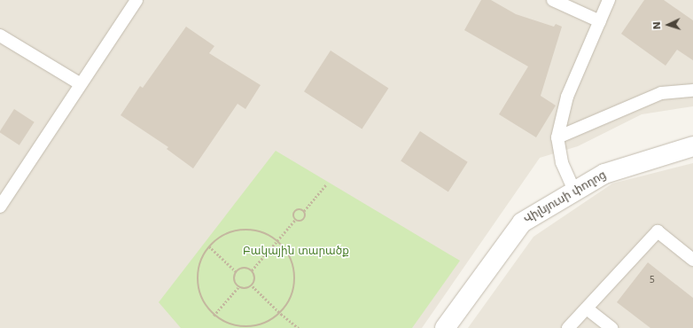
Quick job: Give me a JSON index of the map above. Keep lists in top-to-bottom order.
{
  "streets": {
    "street": ["Վիլնյուսի փողոց"]
  },
  "parks": ["Բակային տարածք"],
  "house_numbers": ["5"],
  "north": "left"
}
